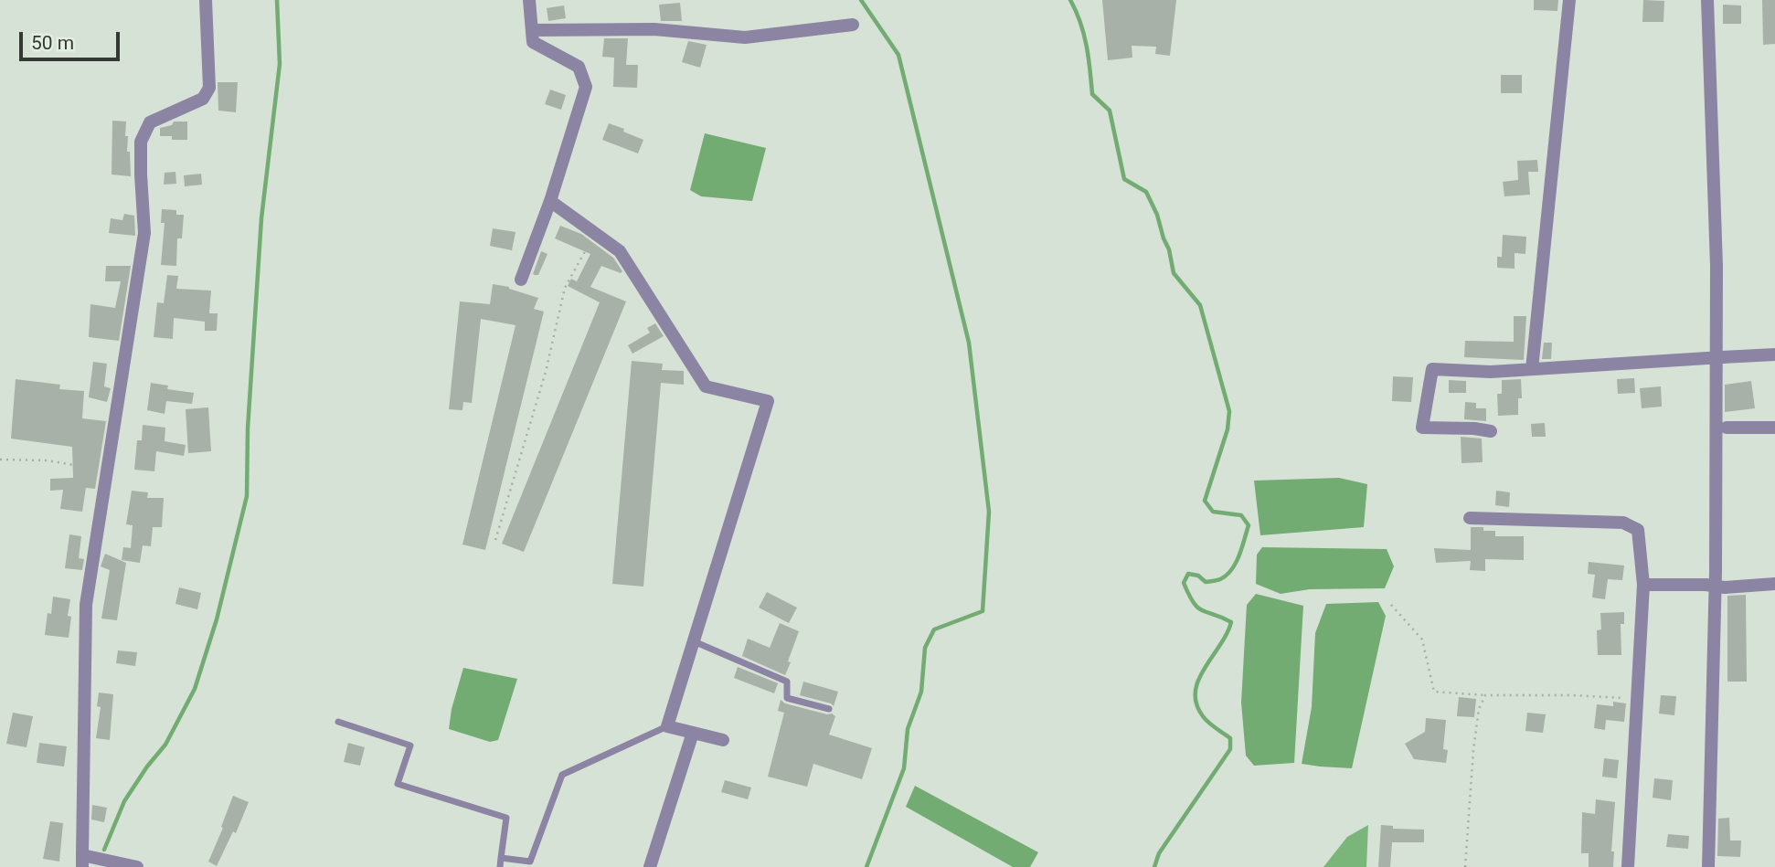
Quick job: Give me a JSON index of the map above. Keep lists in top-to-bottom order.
{
  "scale_bar": "50 m"
}
